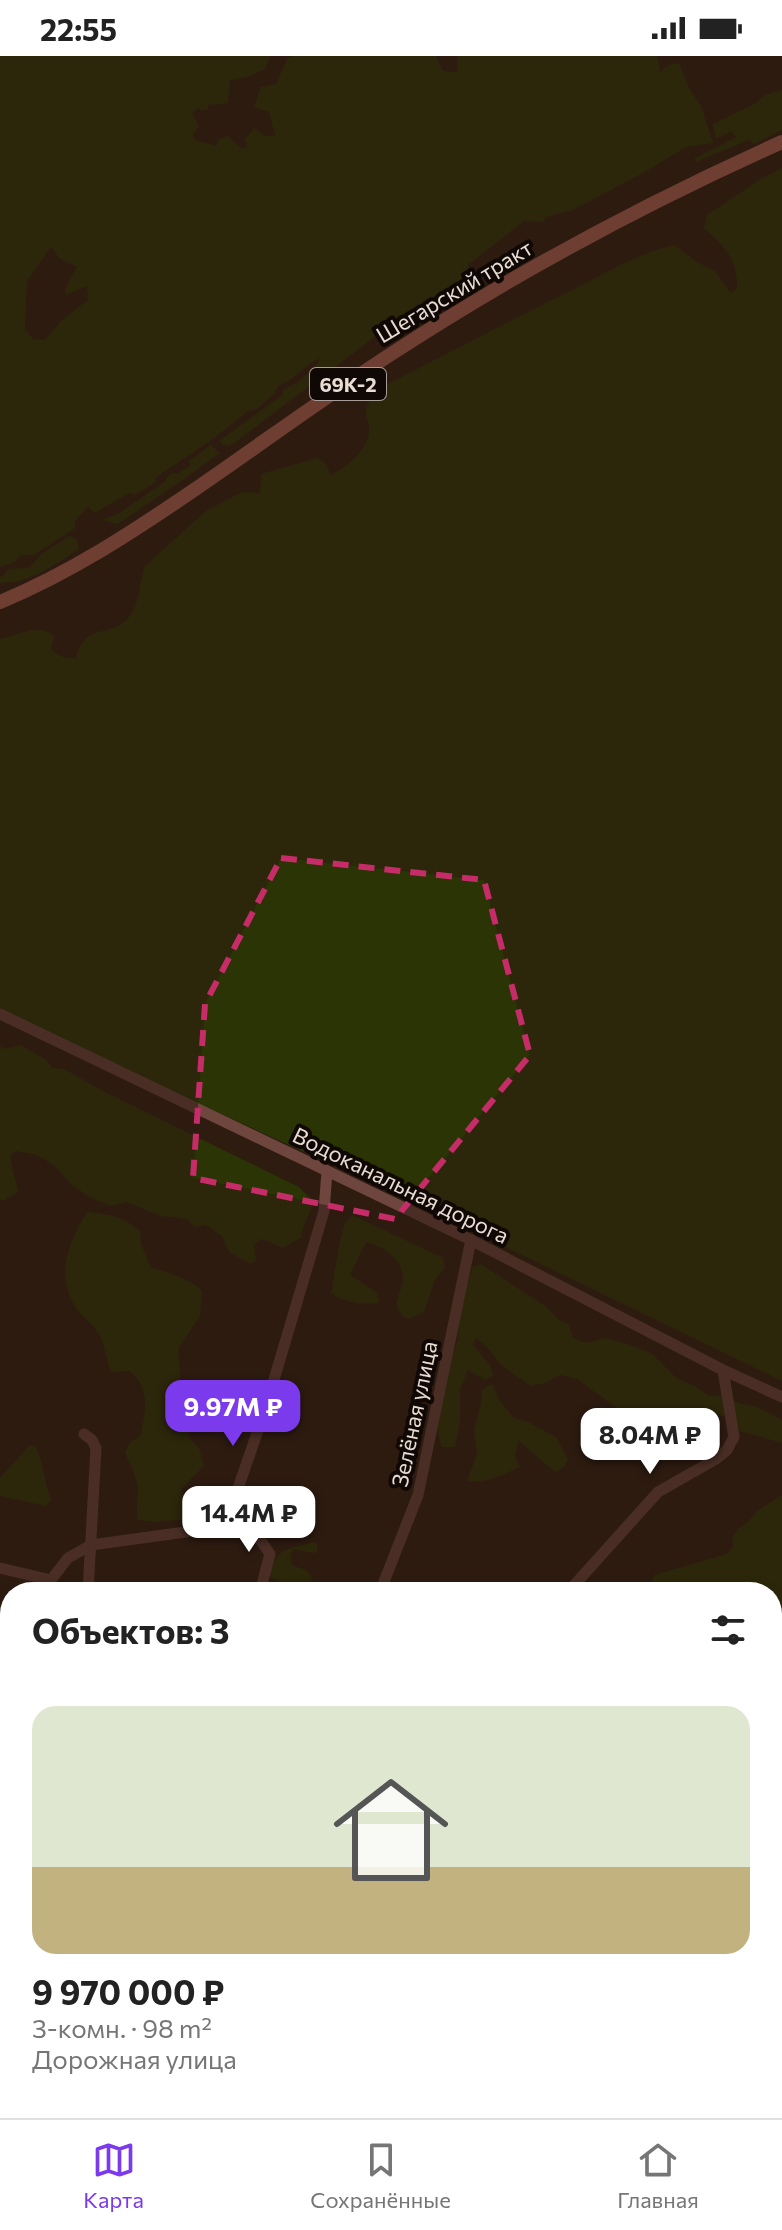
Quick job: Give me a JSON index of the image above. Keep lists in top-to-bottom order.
{
  "streets": {
    "main road": ["Шегарский тракт", "69К-2"],
    "street": ["Водоканальная дорога", "Зелёная улица"]
  },
  "crossings": [
    ["Водоканальная дорога", "Зелёная улица"]
  ],
  "page": {
    "status": "22:55",
    "price": ["9.97M ₽", "8.04M ₽", "14.4M ₽"],
    "heading": "Объектов: 3",
    "list": [
      {
        "name": "9 970 000 ₽",
        "note": "3-комн. · 98 m² · Дорожная улица"
      }
    ],
    "tabs": ["Карта", "Сохранённые", "Главная"]
  }
}
